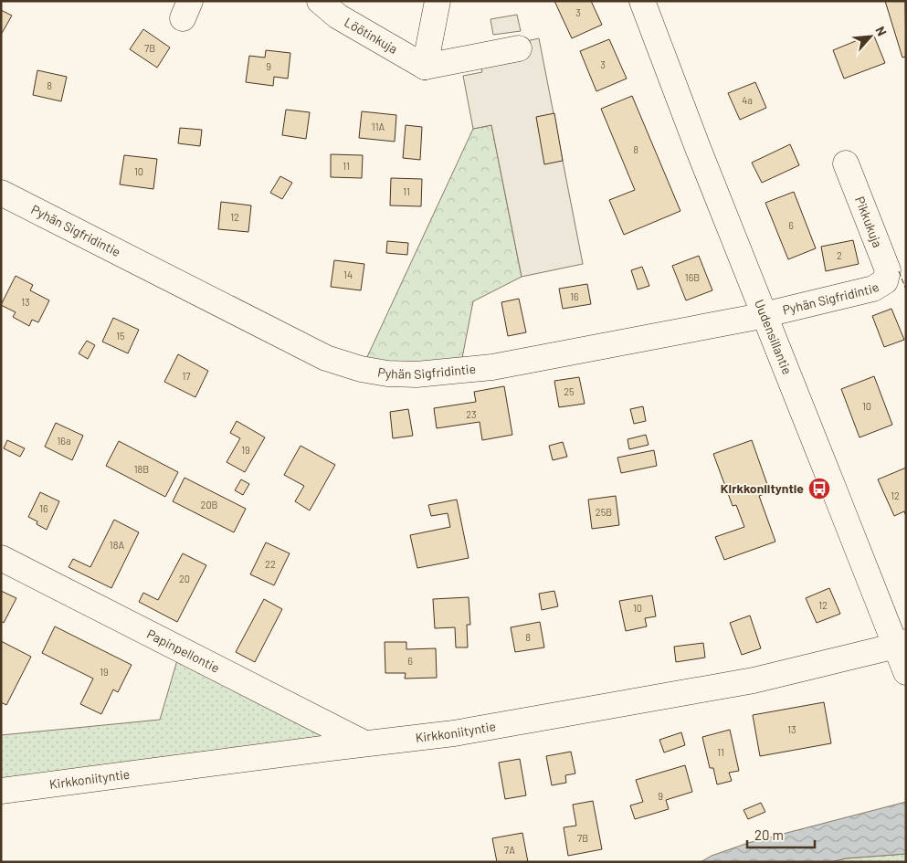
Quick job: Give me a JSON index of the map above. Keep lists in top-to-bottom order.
{
  "streets": {
    "street": [
      "Löötinkuja",
      "Pikkukuja",
      "Pyhän Sigfridintie",
      "Uudensillantie",
      "Papinpellontie",
      "Kirkkoniityntie"
    ]
  },
  "crossings": [
    ["Pikkukuja", "Pyhän Sigfridintie"],
    ["Pyhän Sigfridintie", "Uudensillantie"],
    ["Uudensillantie", "Kirkkoniityntie"],
    ["Papinpellontie", "Kirkkoniityntie"]
  ],
  "places": {
    "bus stop": ["Kirkkoniityntie"]
  },
  "house_numbers": [
    "3",
    "7B",
    "3",
    "9",
    "8",
    "4a",
    "11A",
    "8",
    "11",
    "10",
    "11",
    "12",
    "6",
    "2",
    "14",
    "16B",
    "16",
    "13",
    "15",
    "17",
    "25",
    "10",
    "23",
    "16a",
    "19",
    "18B",
    "12",
    "20B",
    "16",
    "25B",
    "18A",
    "22",
    "20",
    "12",
    "10",
    "8",
    "6",
    "19",
    "13",
    "11",
    "9",
    "7B",
    "7A"
  ],
  "scale_bar": "20 m",
  "north": "top right"
}
